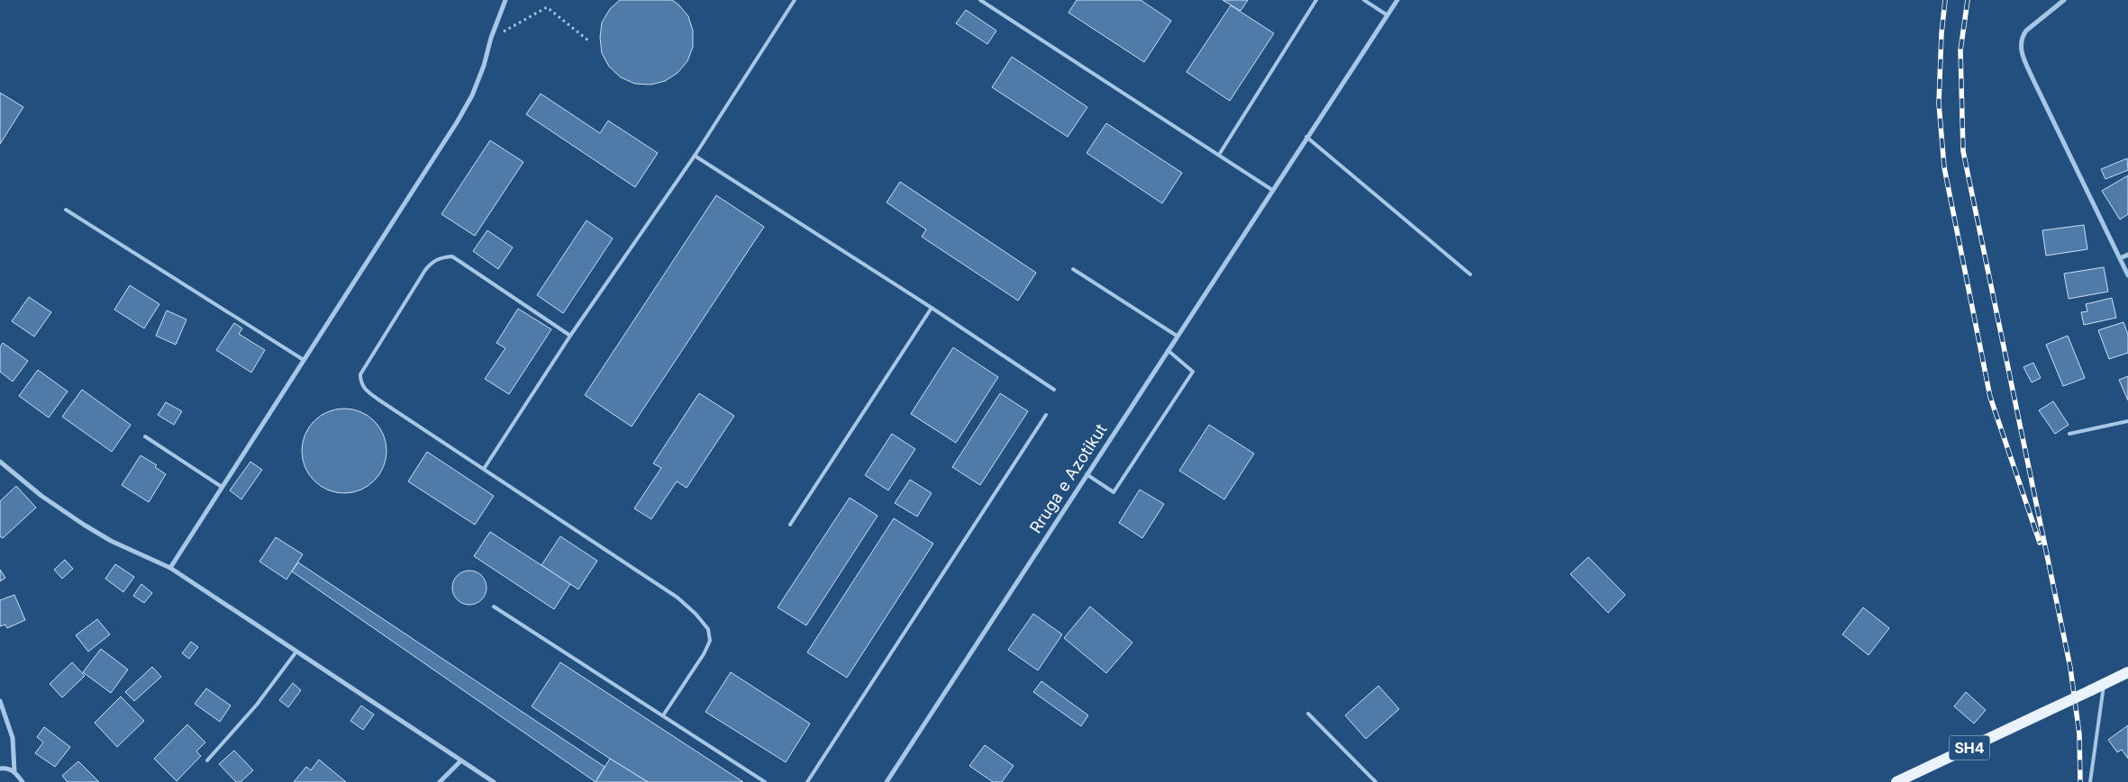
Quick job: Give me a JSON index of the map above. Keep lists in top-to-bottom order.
{
  "streets": {
    "main road": ["SH4"],
    "street": ["Rruga e Azotikut"]
  }
}
